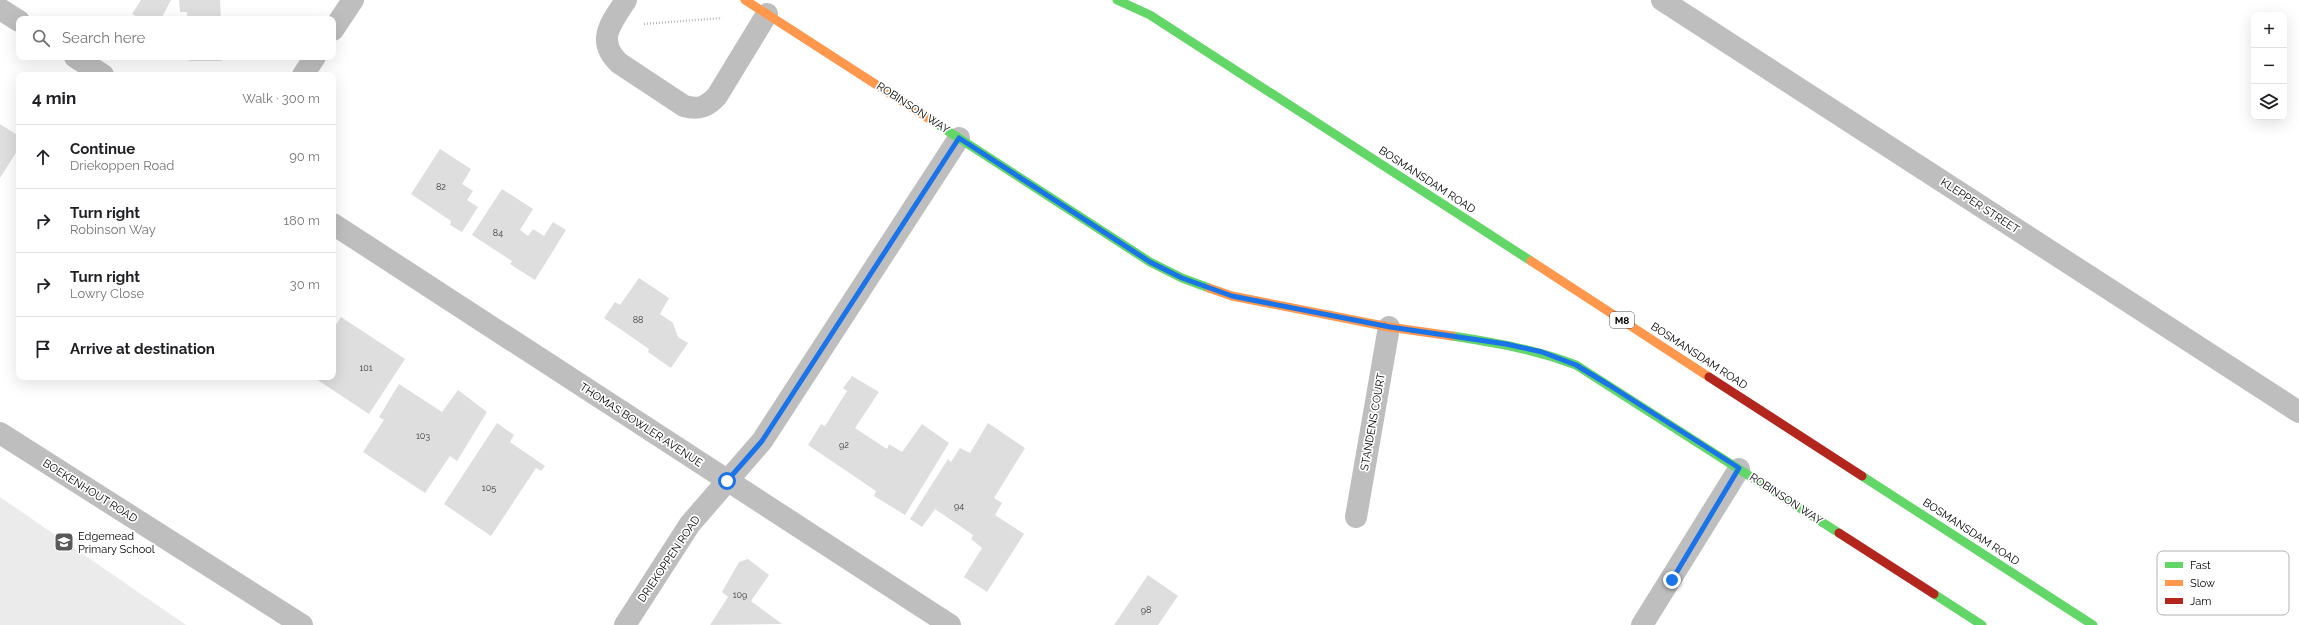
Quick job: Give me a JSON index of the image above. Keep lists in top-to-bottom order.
{
  "streets": {
    "street": [
      "ROBINSON WAY",
      "BOSMANSDAM ROAD",
      "KLEPPER STREET",
      "M8",
      "STANDENS COURT",
      "THOMAS BOWLER AVENUE",
      "BOEKENHOUT ROAD",
      "DRIEKOPPEN ROAD"
    ]
  },
  "crossings": [
    ["ROBINSON WAY", "STANDENS COURT"],
    ["ROBINSON WAY", "DRIEKOPPEN ROAD"],
    ["THOMAS BOWLER AVENUE", "DRIEKOPPEN ROAD"]
  ],
  "places": {
    "school or university": ["Edgemead Primary School"]
  },
  "house_numbers": [
    "82",
    "84",
    "88",
    "101",
    "103",
    "92",
    "105",
    "94",
    "109",
    "98"
  ],
  "legend": ["Fast", "Slow", "Jam"],
  "page": {
    "map_buttons": ["+", "−"],
    "search": "Search here",
    "heading": ["4 min", "Walk · 300 m"],
    "list": [
      ["Continue", "Driekoppen Road", "90 m"],
      ["Turn right", "Robinson Way", "180 m"],
      ["Turn right", "Lowry Close", "30 m"],
      "Arrive at destination"
    ]
  }
}
